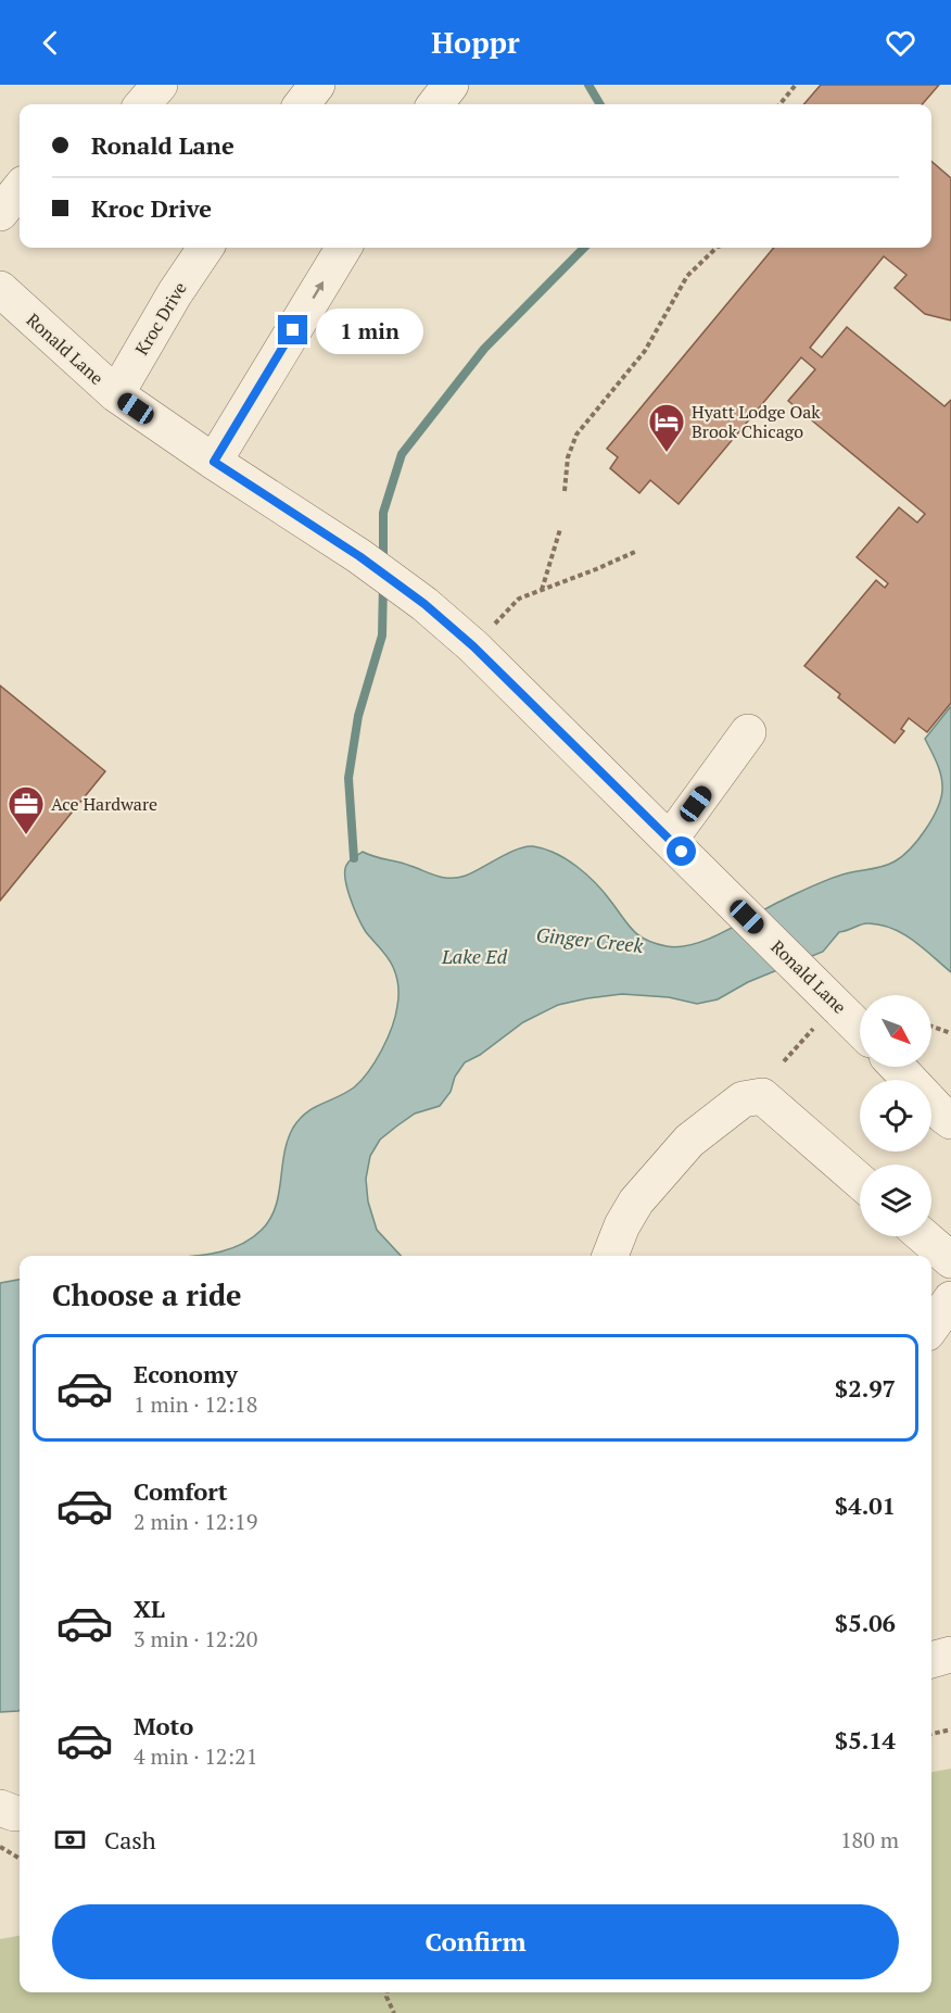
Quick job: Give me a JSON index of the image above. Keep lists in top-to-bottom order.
{
  "streets": {
    "street": ["Kroc Drive", "Ronald Lane"]
  },
  "crossings": [
    ["Kroc Drive", "Ronald Lane"]
  ],
  "water": ["Ginger Creek", "Lake Ed"],
  "places": {
    "hotel": ["Hyatt Lodge Oak Brook Chicago"],
    "office": ["Ace Hardware"]
  },
  "north": "bottom right",
  "page": {
    "header": "Hoppr",
    "banner": ["Ronald Lane", "Kroc Drive"],
    "bubble": "1 min",
    "heading": "Choose a ride",
    "list": [
      {
        "name": "Economy",
        "note": "1 min · 12:18",
        "value": "$2.97"
      },
      {
        "name": "Comfort",
        "note": "2 min · 12:19",
        "value": "$4.01"
      },
      {
        "name": "XL",
        "note": "3 min · 12:20",
        "value": "$5.06"
      },
      {
        "name": "Moto",
        "note": "4 min · 12:21",
        "value": "$5.14"
      }
    ],
    "pay": ["Cash", "180 m"],
    "buttons": "Confirm"
  }
}
